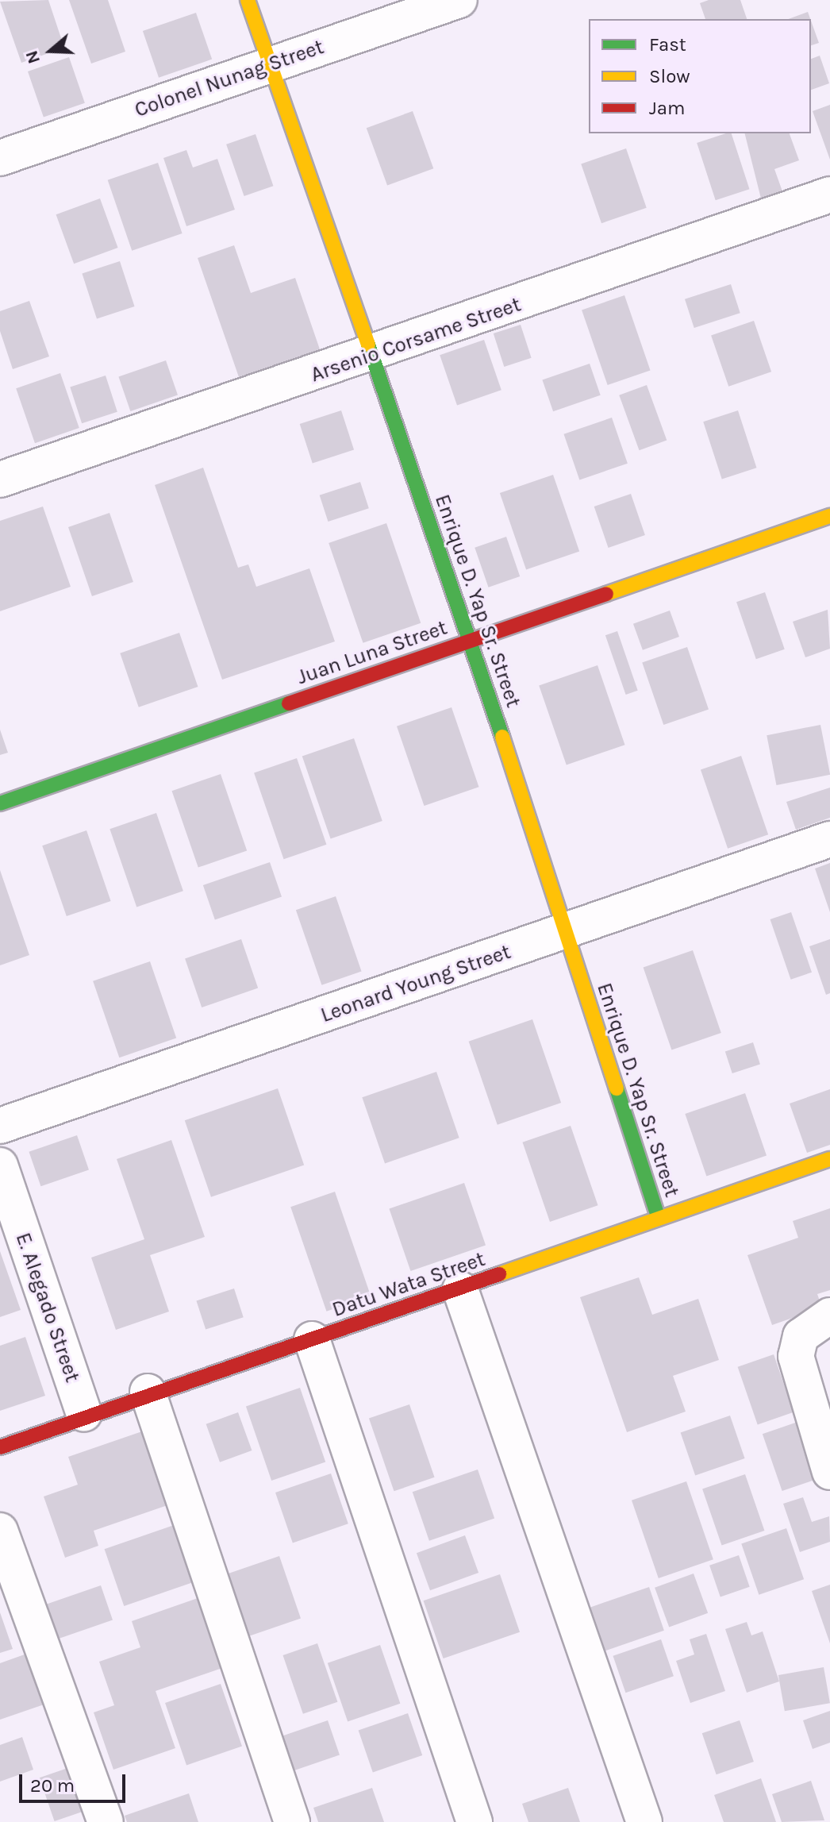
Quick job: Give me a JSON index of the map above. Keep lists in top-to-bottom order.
{
  "streets": {
    "street": [
      "Colonel Nunag Street",
      "Arsenio Corsame Street",
      "Enrique D. Yap Sr. Street",
      "Juan Luna Street",
      "Leonard Young Street",
      "Datu Wata Street",
      "E. Alegado Street"
    ]
  },
  "crossings": [
    ["Colonel Nunag Street", "Enrique D. Yap Sr. Street"],
    ["Arsenio Corsame Street", "Enrique D. Yap Sr. Street"],
    ["Enrique D. Yap Sr. Street", "Juan Luna Street"],
    ["Enrique D. Yap Sr. Street", "Leonard Young Street"],
    ["Enrique D. Yap Sr. Street", "Datu Wata Street"],
    ["Datu Wata Street", "E. Alegado Street"]
  ],
  "legend": ["Fast", "Slow", "Jam"],
  "scale_bar": "20 m",
  "north": "left"
}
